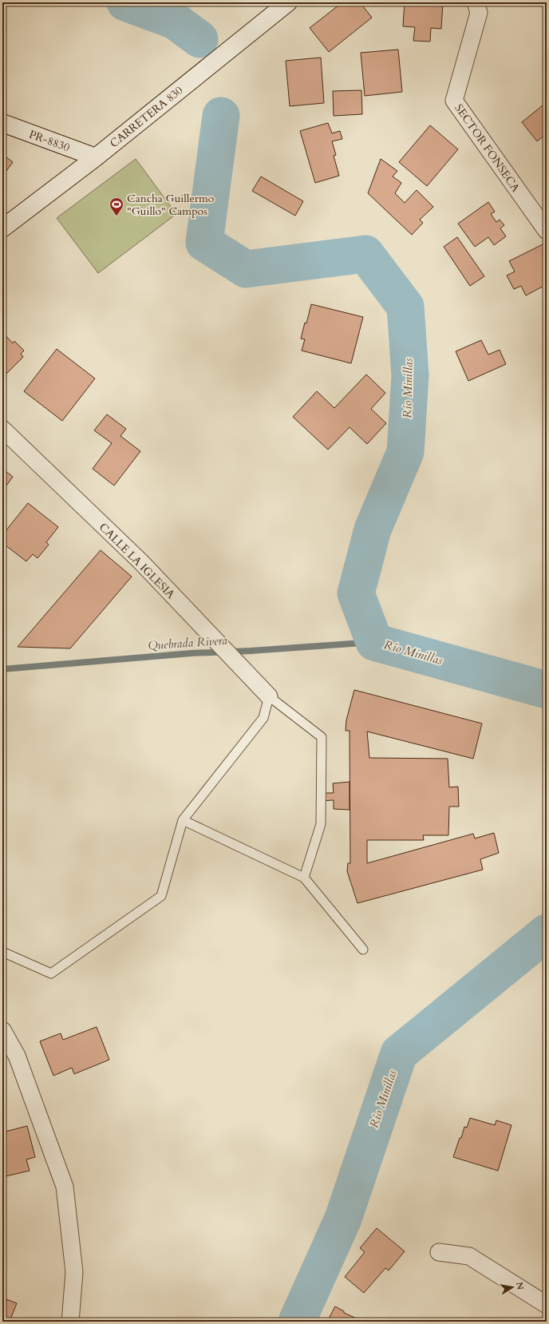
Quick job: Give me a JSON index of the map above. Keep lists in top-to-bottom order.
{
  "streets": {
    "street": [
      "CARRETERA 830",
      "PR-8830",
      "SECTOR FONSECA",
      "CALLE LA IGLESIA"
    ]
  },
  "crossings": [
    ["CARRETERA 830", "PR-8830"]
  ],
  "water": ["Río Minillas", "Quebrada Rivera"],
  "places": {
    "sports": ["Cancha Guillermo \"Guillo\" Campos"]
  },
  "north": "right"
}
